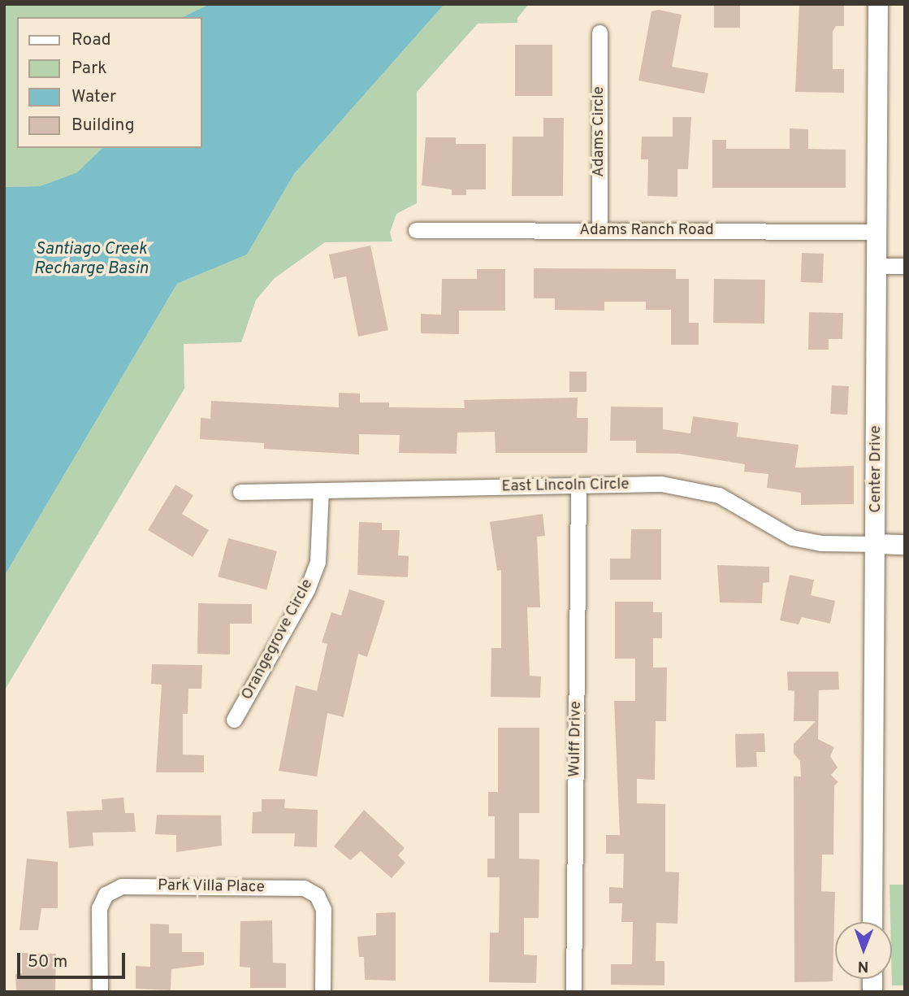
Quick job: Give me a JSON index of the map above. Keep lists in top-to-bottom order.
{
  "streets": {
    "street": [
      "Adams Circle",
      "Adams Ranch Road",
      "Center Drive",
      "East Lincoln Circle",
      "Orangegrove Circle",
      "Wulff Drive",
      "Park Villa Place"
    ]
  },
  "crossings": [
    ["Adams Circle", "Adams Ranch Road"],
    ["Adams Ranch Road", "Center Drive"],
    ["Center Drive", "East Lincoln Circle"],
    ["East Lincoln Circle", "Orangegrove Circle"],
    ["East Lincoln Circle", "Wulff Drive"]
  ],
  "water": ["Santiago Creek Recharge Basin"],
  "legend": [
    "Road",
    "Park",
    "Water",
    "Building"
  ],
  "scale_bar": "50 m",
  "north": "bottom"
}
